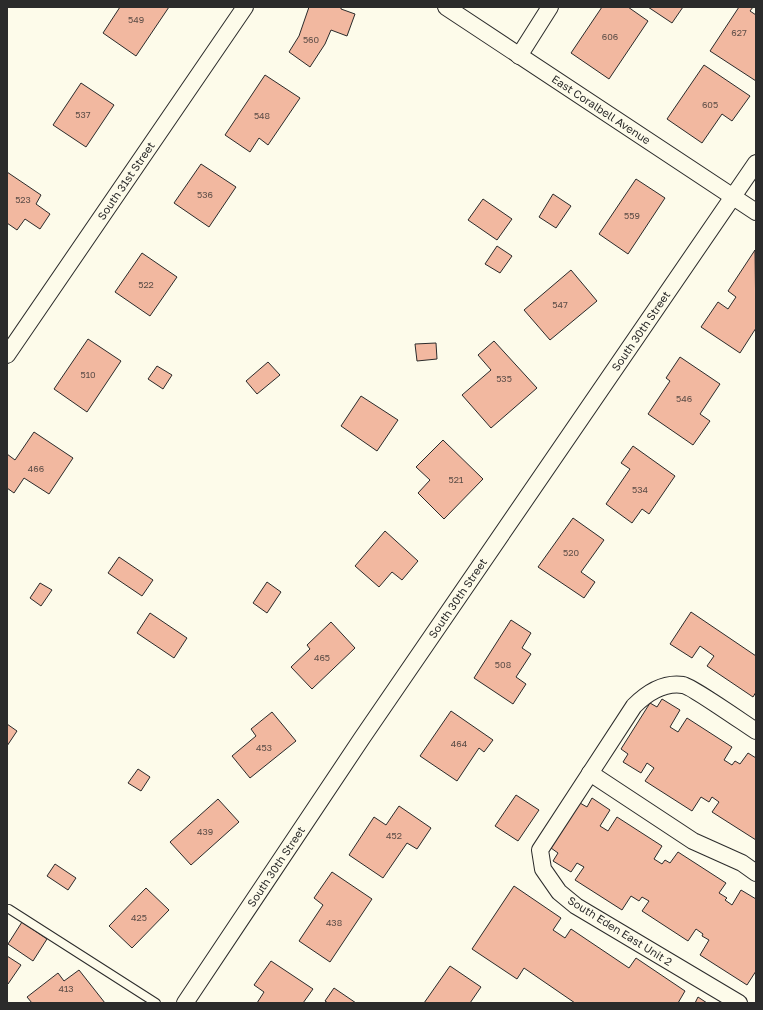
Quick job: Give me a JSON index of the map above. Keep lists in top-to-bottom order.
{
  "streets": {
    "street": [
      "East Coralbell Avenue",
      "South 31st Street",
      "South 30th Street",
      "South Eden East Unit 2"
    ]
  },
  "crossings": [
    ["East Coralbell Avenue", "South 30th Street"]
  ],
  "house_numbers": [
    "549",
    "627",
    "606",
    "560",
    "605",
    "537",
    "548",
    "536",
    "523",
    "559",
    "522",
    "547",
    "510",
    "535",
    "546",
    "466",
    "521",
    "534",
    "520",
    "465",
    "508",
    "464",
    "453",
    "439",
    "452",
    "425",
    "438",
    "413"
  ]
}
